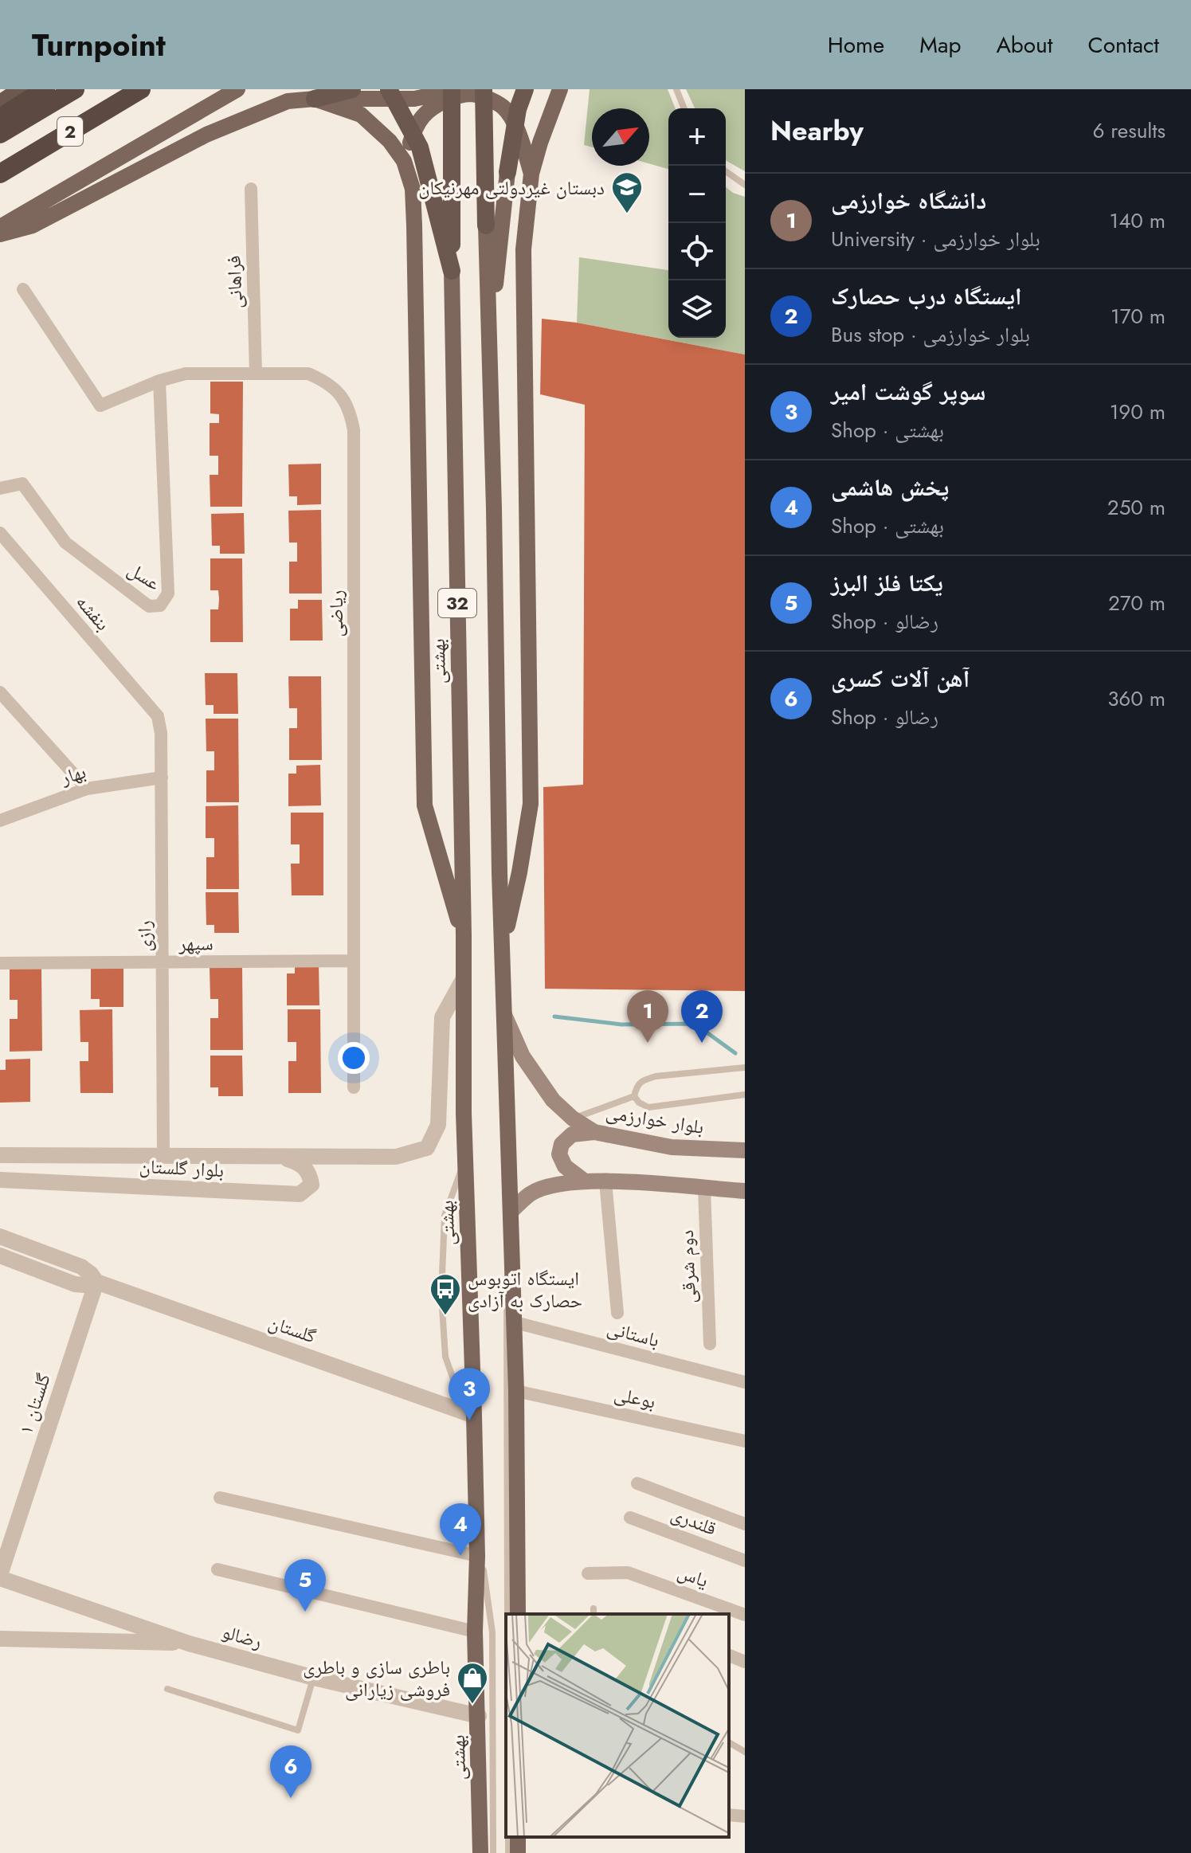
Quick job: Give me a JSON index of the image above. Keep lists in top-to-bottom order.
{
  "streets": {
    "highway": ["2", "32"],
    "main road": ["بهشتى", "بلوار خوارزمی", "بهشتی"],
    "street": [
      "فراهانی",
      "عسل",
      "بنفشه",
      "ریاضی",
      "بهار",
      "رازی",
      "سپهر",
      "بلوار گلستان",
      "دوم شرقی",
      "گلستان",
      "باستانی",
      "بوعلی",
      "گلستان ۱",
      "قلندری",
      "یاس",
      "رضالو"
    ]
  },
  "crossings": [
    ["فراهانی", "ریاضی"],
    ["عسل", "ریاضی"],
    ["32", "بهشتى"],
    ["32", "بلوار خوارزمی"],
    ["32", "باستانی"],
    ["32", "بوعلی"],
    ["بنفشه", "رازی"],
    ["ریاضی", "سپهر"],
    ["بهشتى", "بهشتی"],
    ["بهار", "رازی"],
    ["رازی", "سپهر"],
    ["رازی", "بلوار گلستان"],
    ["بلوار گلستان", "بهشتی"],
    ["بهشتی", "گلستان"],
    ["بهشتی", "رضالو"],
    ["گلستان", "گلستان ۱"],
    ["گلستان ۱", "رضالو"]
  ],
  "places": {
    "school or university": ["دبستان غیردولتی مهرنیکان"],
    "bus stop": ["ایستگاه اتوبوس حصارک به آزادی"],
    "shop": ["باطری سازی و باطری فروشی زیارانی"]
  },
  "north": "top right",
  "page": {
    "header": "Turnpoint",
    "nav": [
      "Home",
      "Map",
      "About",
      "Contact"
    ],
    "heading": ["Nearby", "6 results"],
    "map_buttons": ["+", "−"],
    "list": [
      {
        "mark": "1",
        "name": "دانشگاه خوارزمی",
        "note": "University · بلوار خوارزمی",
        "value": "140 m"
      },
      {
        "mark": "2",
        "name": "ایستگاه درب حصارک",
        "note": "Bus stop · بلوار خوارزمی",
        "value": "170 m"
      },
      {
        "mark": "3",
        "name": "سوپر گوشت امیر",
        "note": "Shop · بهشتی",
        "value": "190 m"
      },
      {
        "mark": "4",
        "name": "پخش هاشمی",
        "note": "Shop · بهشتی",
        "value": "250 m"
      },
      {
        "mark": "5",
        "name": "یکتا فلز البرز",
        "note": "Shop · رضالو",
        "value": "270 m"
      },
      {
        "mark": "6",
        "name": "آهن آلات کسری",
        "note": "Shop · رضالو",
        "value": "360 m"
      }
    ],
    "pins": [
      "1",
      "2",
      "3",
      "4",
      "5",
      "6"
    ]
  }
}
